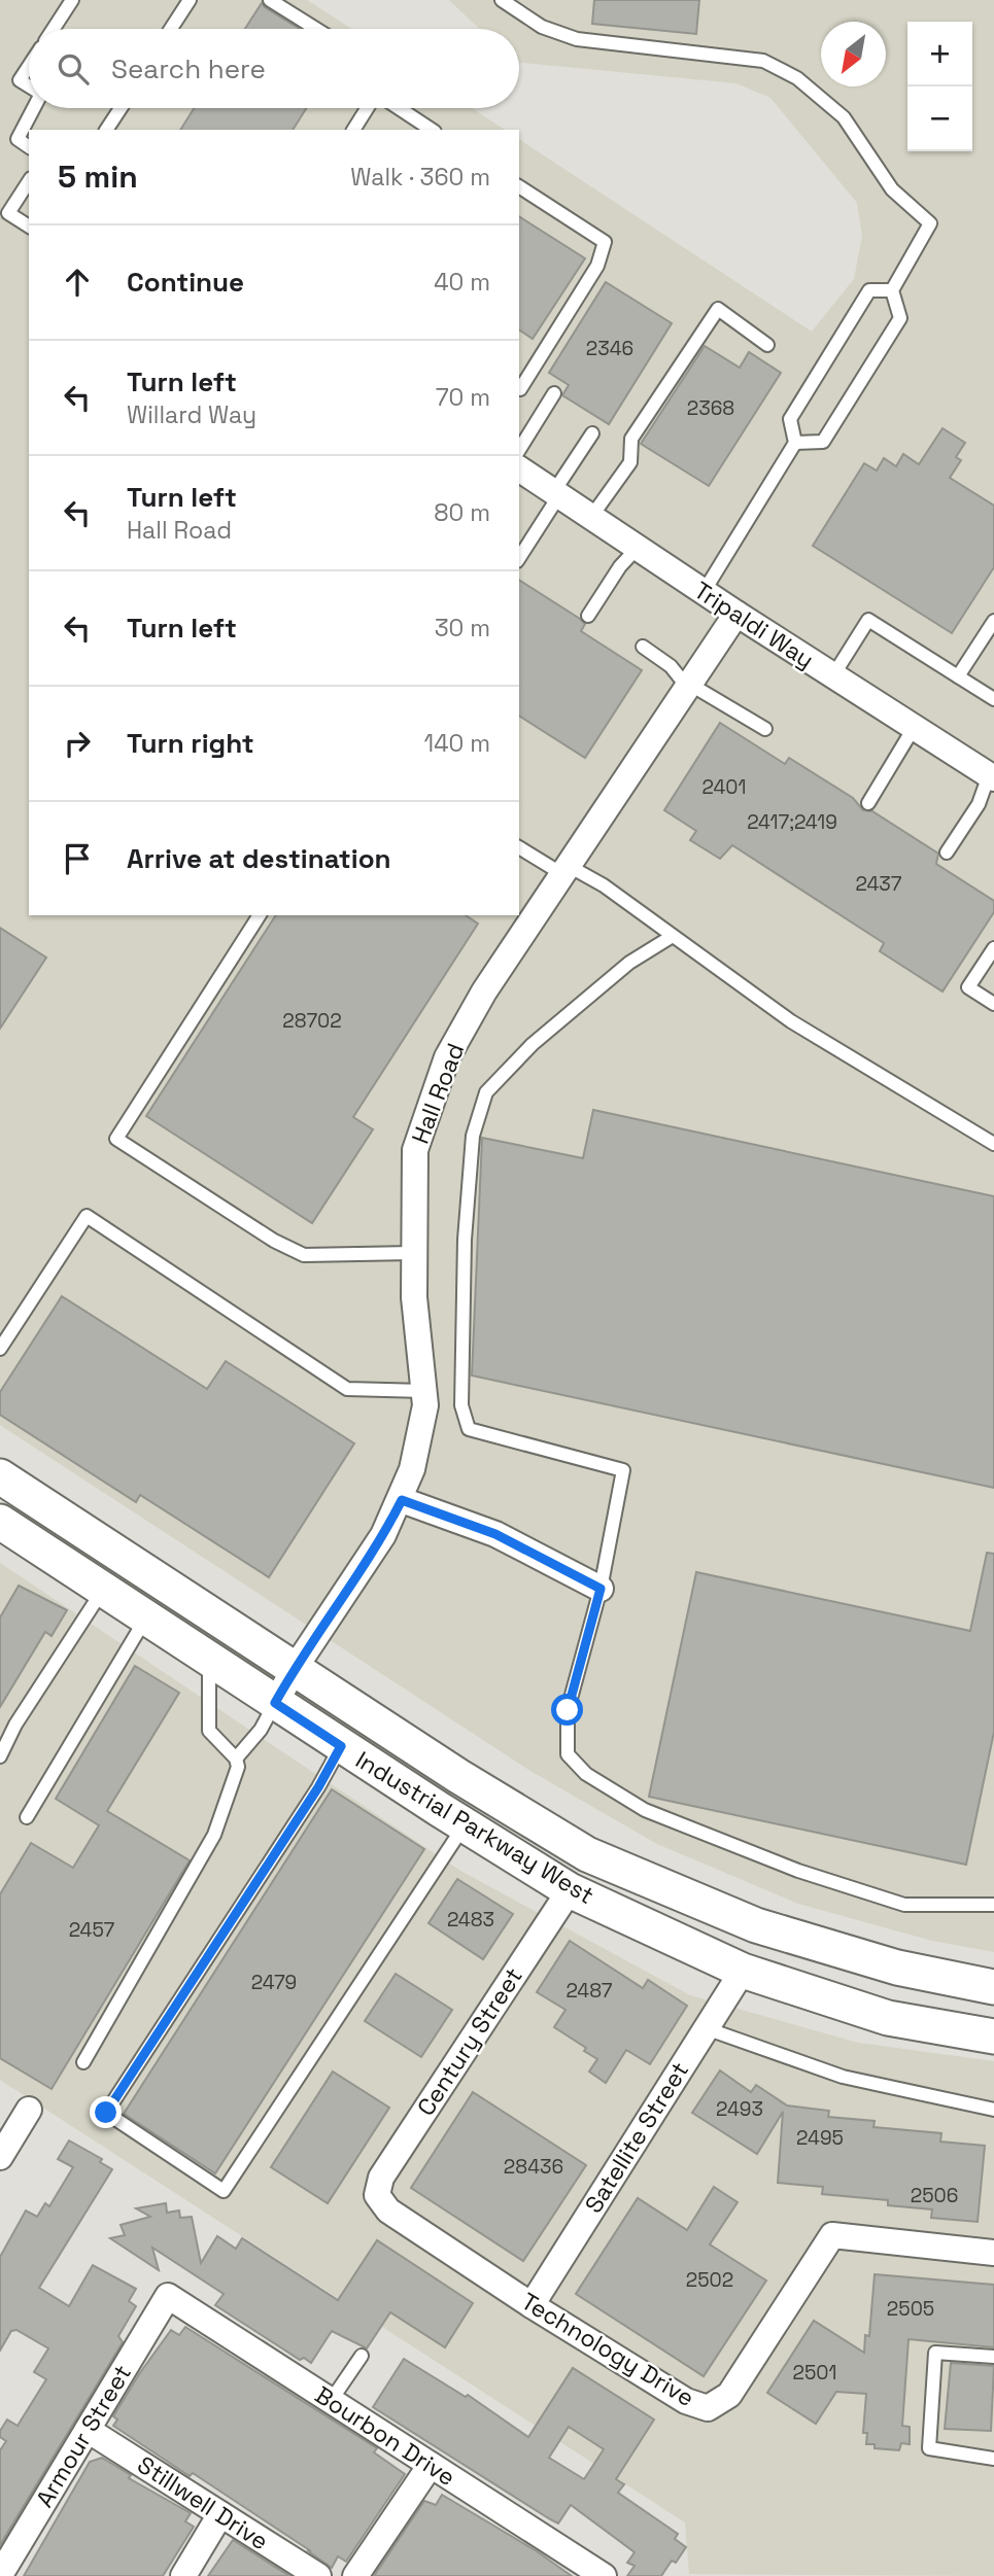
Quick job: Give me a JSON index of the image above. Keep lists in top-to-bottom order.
{
  "streets": {
    "main road": ["Industrial Parkway West"],
    "street": [
      "Tripaldi Way",
      "Hall Road",
      "Century Street",
      "Satellite Street",
      "Technology Drive",
      "Armour Street",
      "Bourbon Drive",
      "Stillwell Drive"
    ]
  },
  "crossings": [
    ["Tripaldi Way", "Hall Road"],
    ["Hall Road", "Industrial Parkway West"],
    ["Industrial Parkway West", "Century Street"],
    ["Industrial Parkway West", "Satellite Street"],
    ["Century Street", "Technology Drive"],
    ["Satellite Street", "Technology Drive"],
    ["Armour Street", "Bourbon Drive"],
    ["Armour Street", "Stillwell Drive"]
  ],
  "house_numbers": [
    "2346",
    "2368",
    "2401",
    "2417;2419",
    "2437",
    "28702",
    "2483",
    "2457",
    "2479",
    "2487",
    "2493",
    "2495",
    "28436",
    "2506",
    "2502",
    "2505",
    "2501"
  ],
  "north": "bottom left",
  "page": {
    "map_buttons": ["+", "−"],
    "search": "Search here",
    "heading": ["5 min", "Walk · 360 m"],
    "list": [
      ["Continue", "40 m"],
      ["Turn left", "Willard Way", "70 m"],
      ["Turn left", "Hall Road", "80 m"],
      ["Turn left", "30 m"],
      ["Turn right", "140 m"],
      "Arrive at destination"
    ]
  }
}
